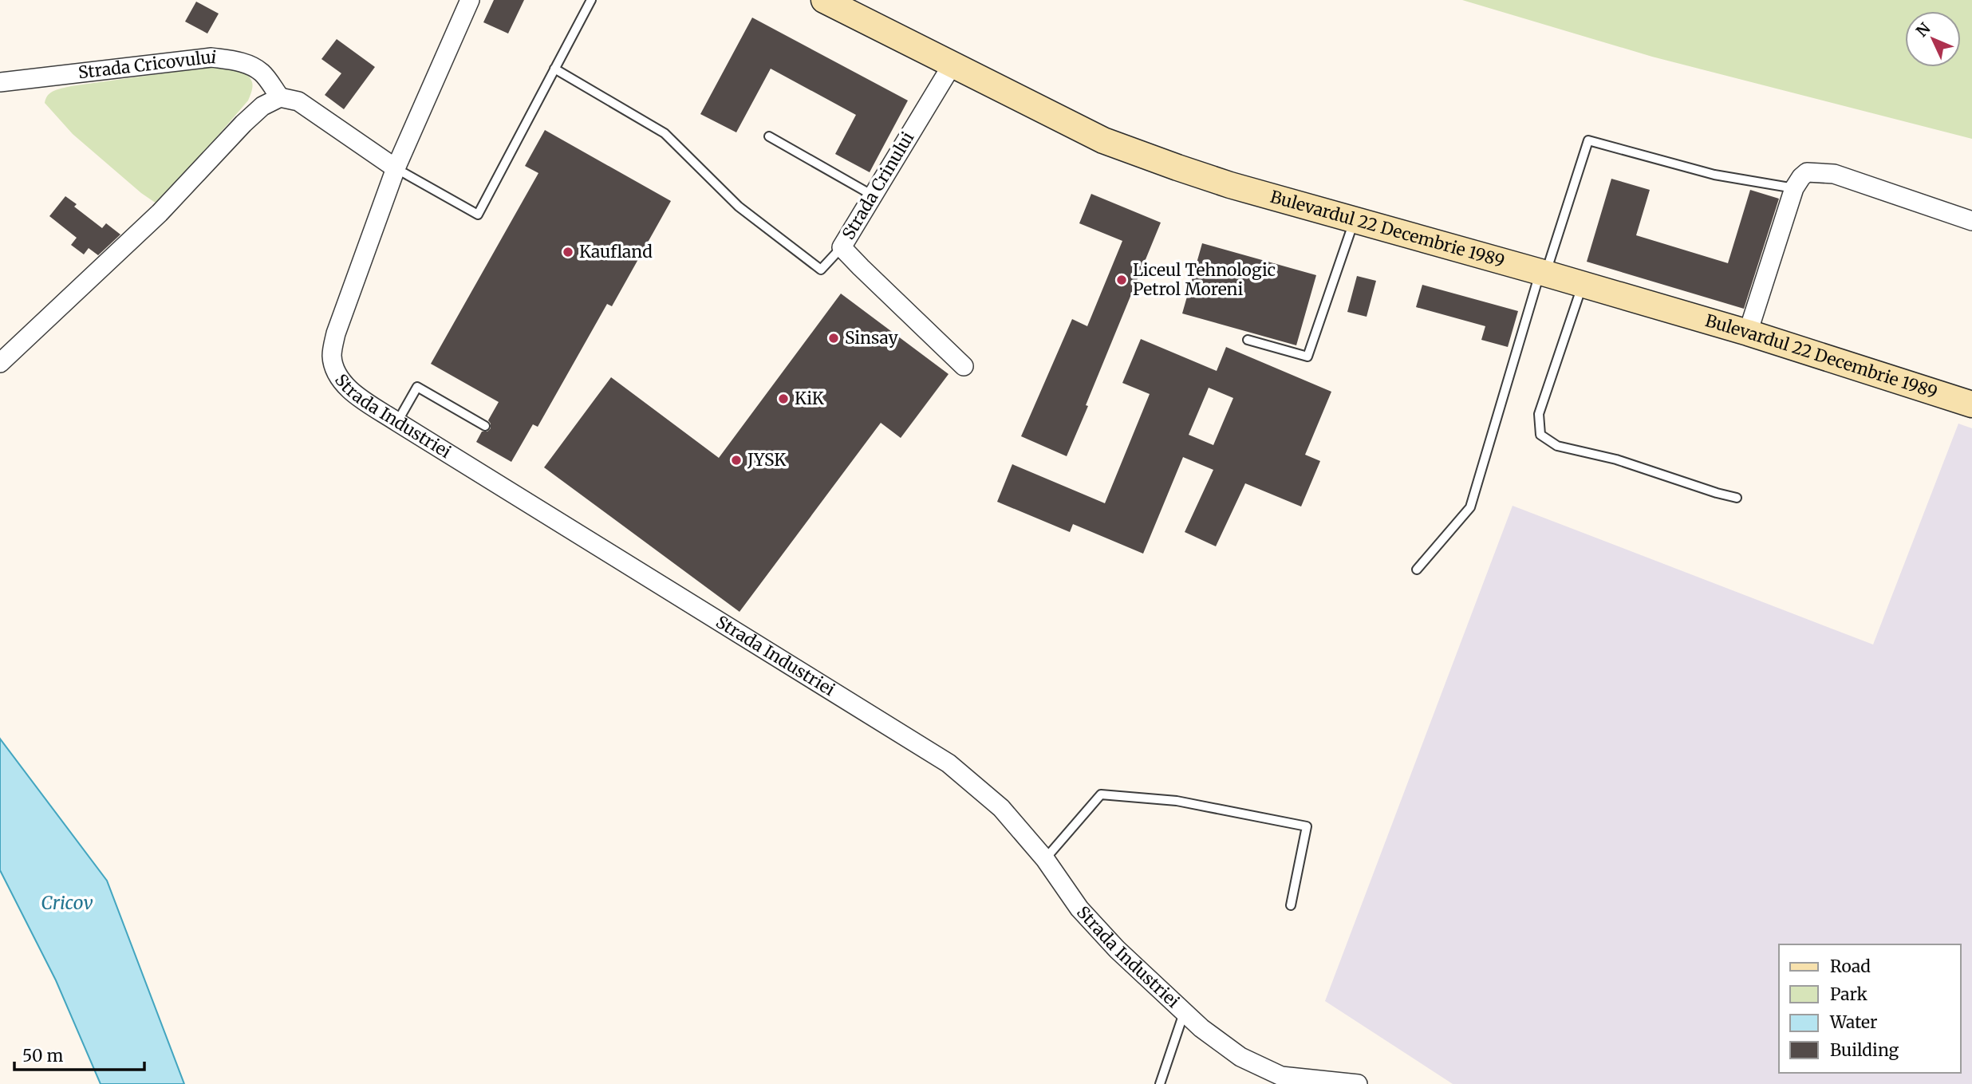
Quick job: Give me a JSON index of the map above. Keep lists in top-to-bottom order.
{
  "streets": {
    "main road": ["Bulevardul 22 Decembrie 1989"],
    "street": ["Strada Cricovului", "Strada Crinului", "Strada Industriei"]
  },
  "crossings": [
    ["Strada Crinului", "Bulevardul 22 Decembrie 1989"]
  ],
  "water": ["Cricov"],
  "places": [
    "Kaufland",
    "Liceul Tehnologic Petrol Moreni",
    "Sinsay",
    "KiK",
    "JYSK"
  ],
  "legend": [
    "Road",
    "Park",
    "Water",
    "Building"
  ],
  "scale_bar": "50 m",
  "north": "top left"
}
